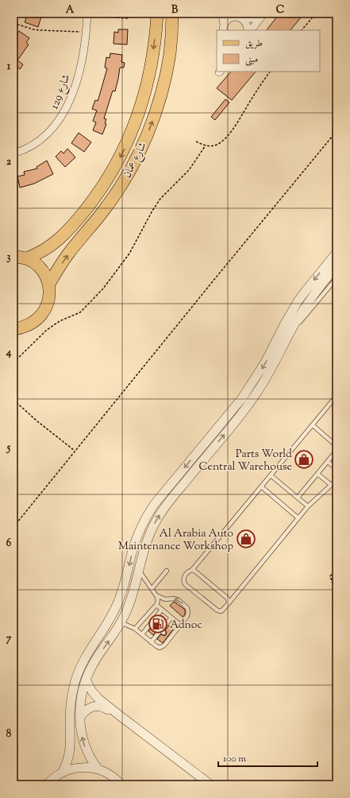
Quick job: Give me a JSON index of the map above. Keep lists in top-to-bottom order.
{
  "streets": {
    "main road": ["شارع عمان"],
    "street": ["شارع 129"]
  },
  "places": {
    "shop": ["Parts World Central Warehouse", "Al Arabia Auto Maintenance Workshop"],
    "fuel station": ["Adnoc"]
  },
  "legend": ["طريق", "مبنى"],
  "scale_bar": "100 m",
  "grid": {
    "columns": ["A", "B", "C"],
    "rows": [
      "1",
      "2",
      "3",
      "4",
      "5",
      "6",
      "7",
      "8"
    ]
  }
}
